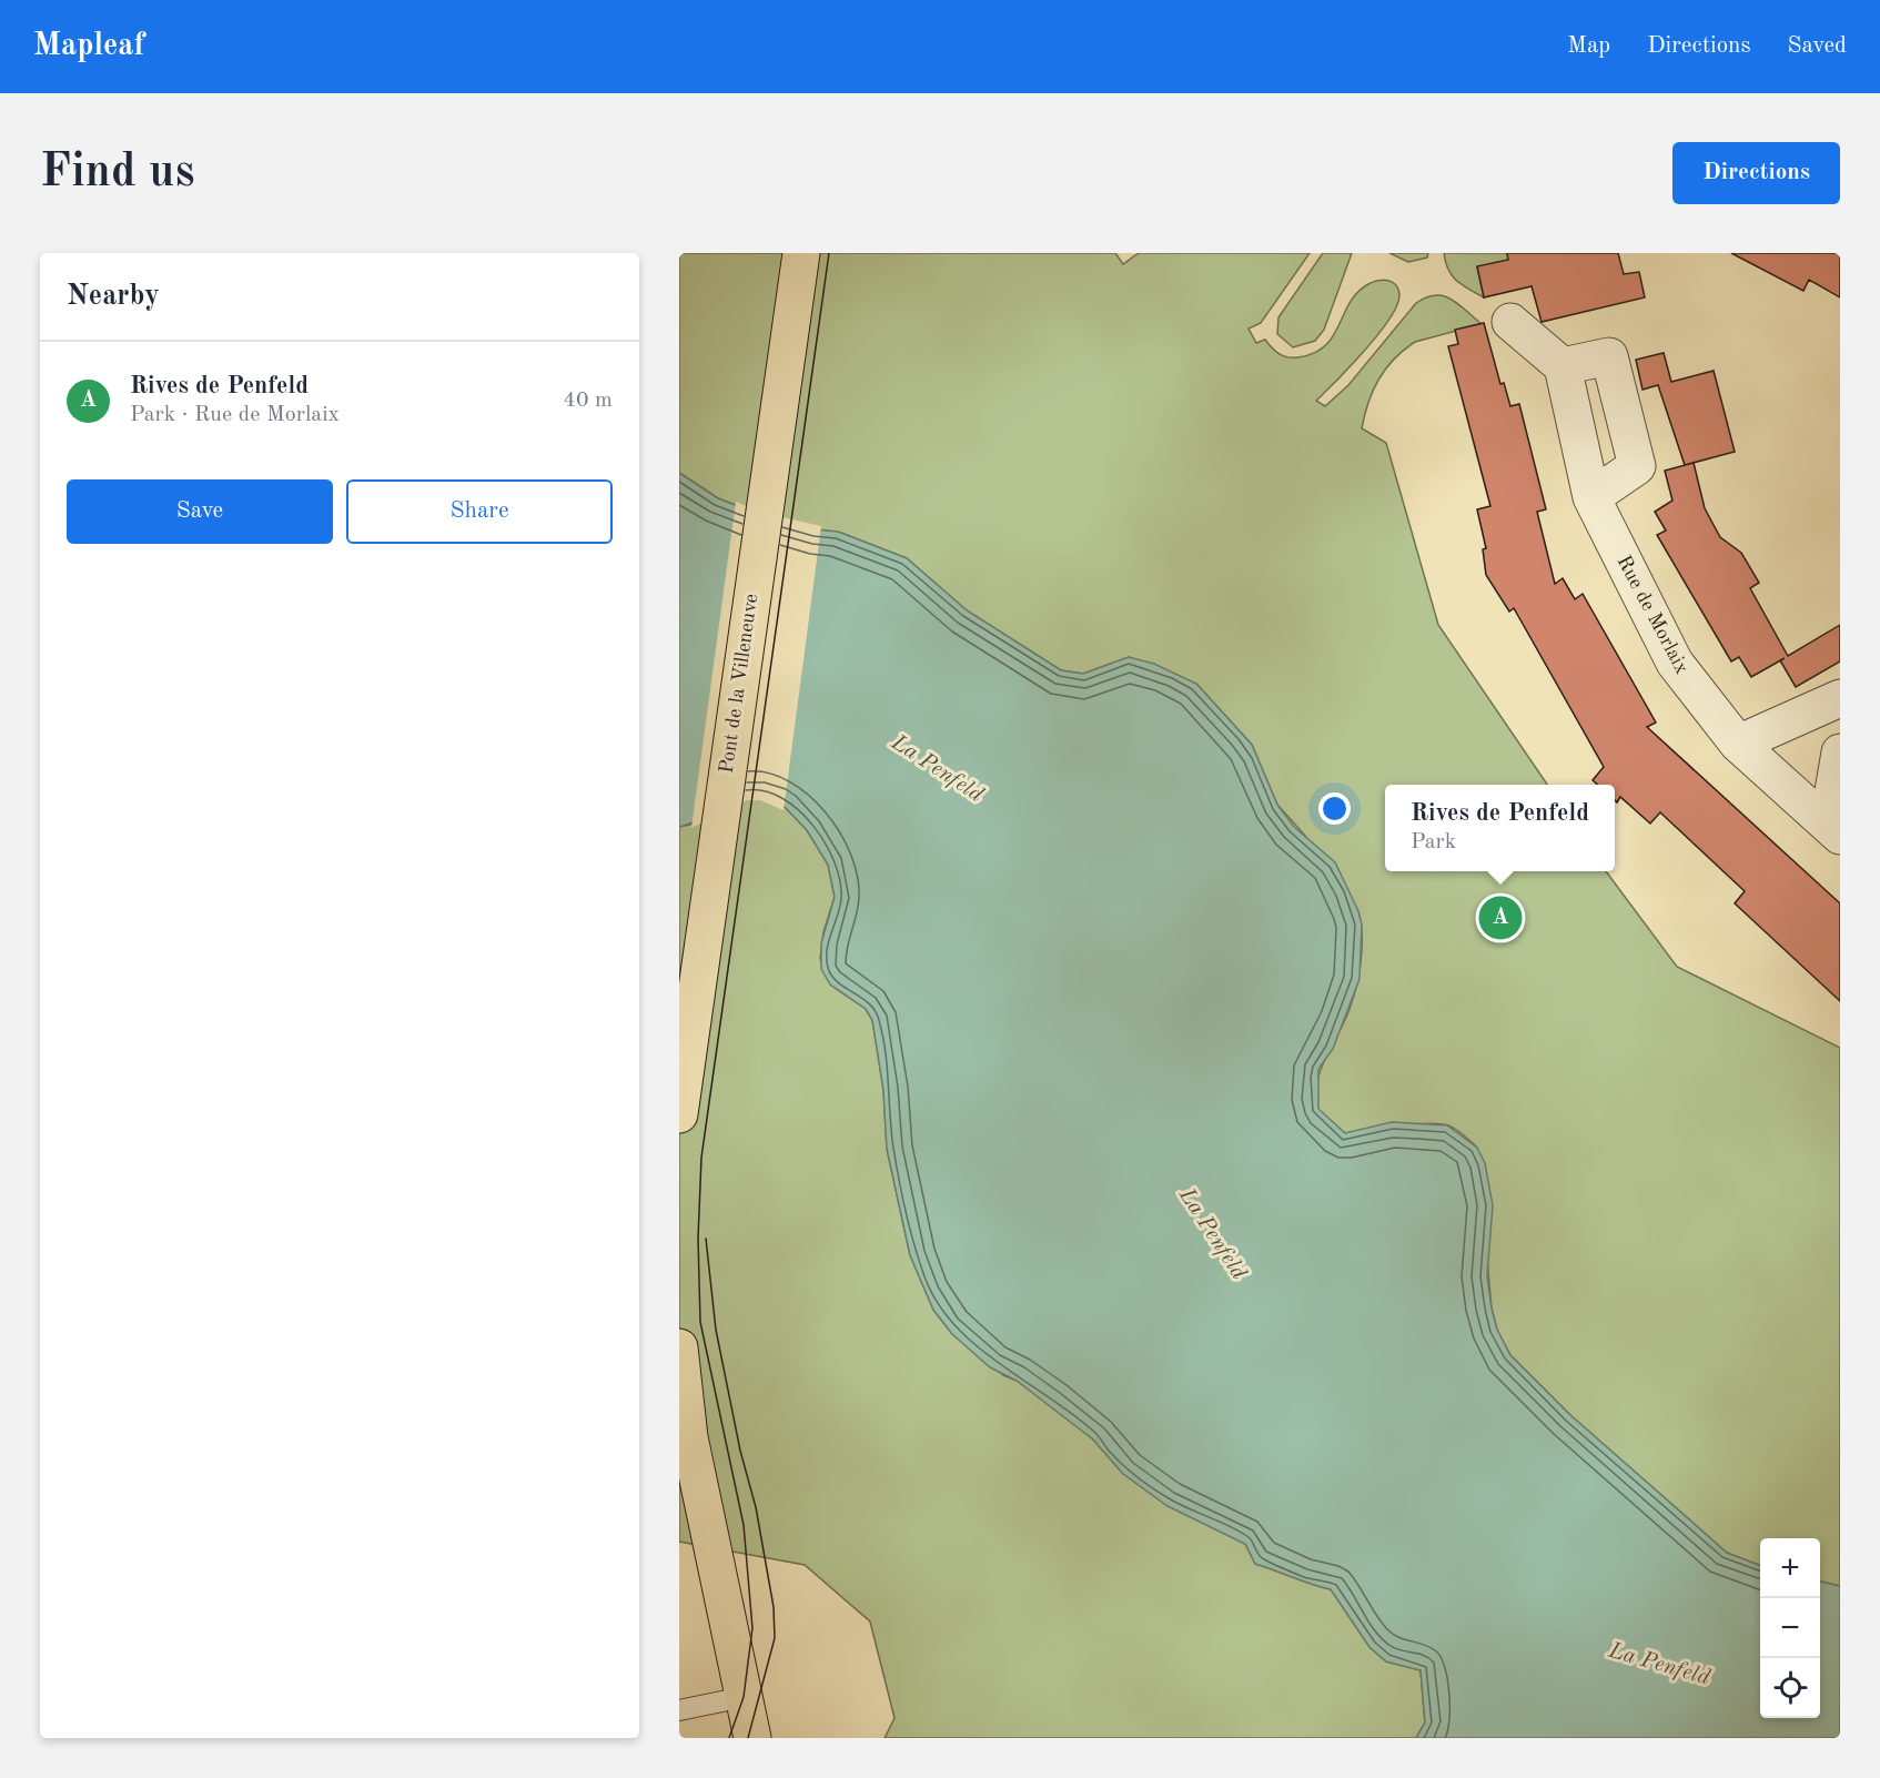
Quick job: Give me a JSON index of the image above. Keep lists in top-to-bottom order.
{
  "streets": {
    "main road": ["Pont de la Villeneuve"],
    "street": ["Rue de Morlaix"]
  },
  "water": ["La Penfeld"],
  "page": {
    "header": "Mapleaf",
    "nav": ["Map", "Directions", "Saved"],
    "buttons": [
      "Directions",
      ["Save", "Share"]
    ],
    "title": "Find us",
    "heading": "Nearby",
    "list": [
      {
        "mark": "A",
        "name": "Rives de Penfeld",
        "note": "Park · Rue de Morlaix",
        "value": "40 m"
      }
    ],
    "popup": ["Rives de Penfeld", "Park"],
    "pins": "A",
    "map_buttons": ["+", "−"]
  }
}
